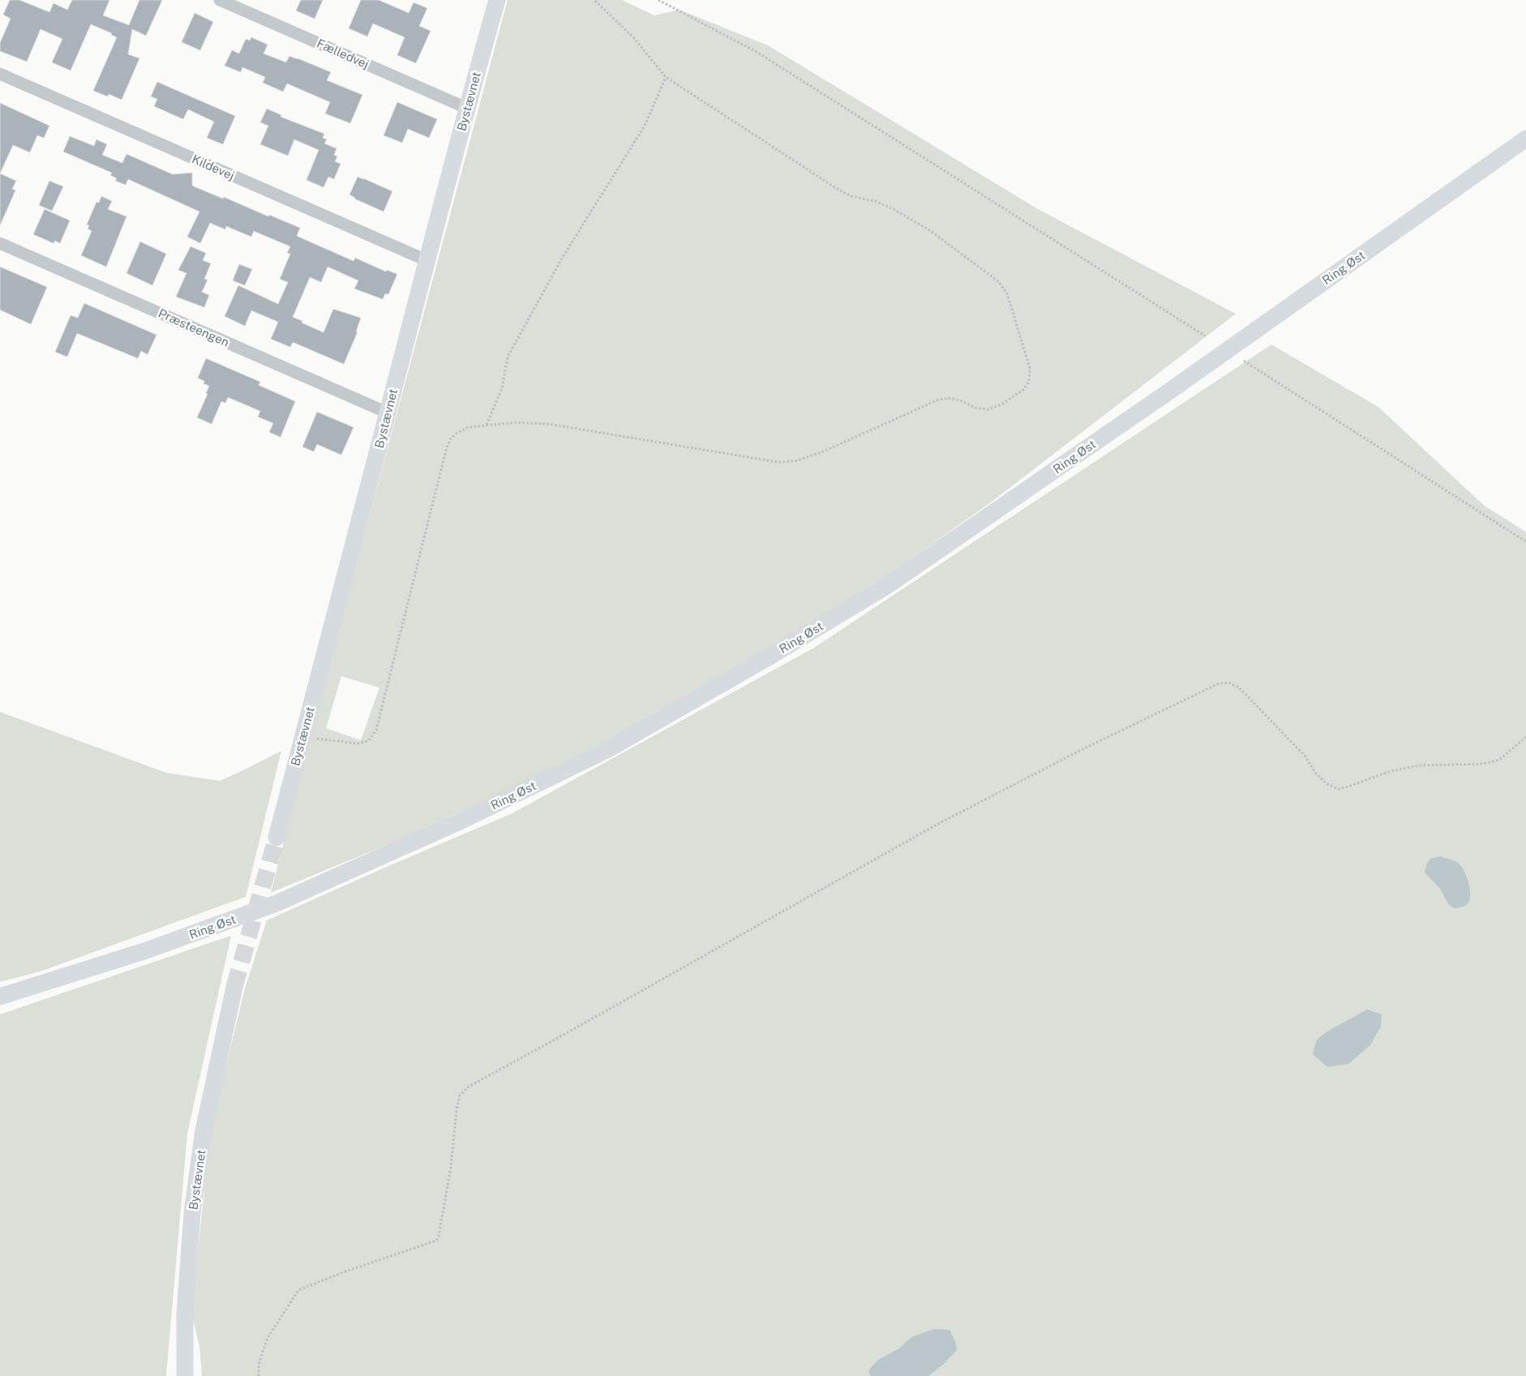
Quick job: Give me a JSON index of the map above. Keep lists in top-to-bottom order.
{
  "streets": {
    "main road": ["Bystævnet", "Ring Øst"],
    "street": ["Fælledvej", "Kildevej", "Præsteengen"]
  },
  "crossings": [
    ["Fælledvej", "Bystævnet"],
    ["Bystævnet", "Kildevej"],
    ["Bystævnet", "Præsteengen"]
  ]
}
